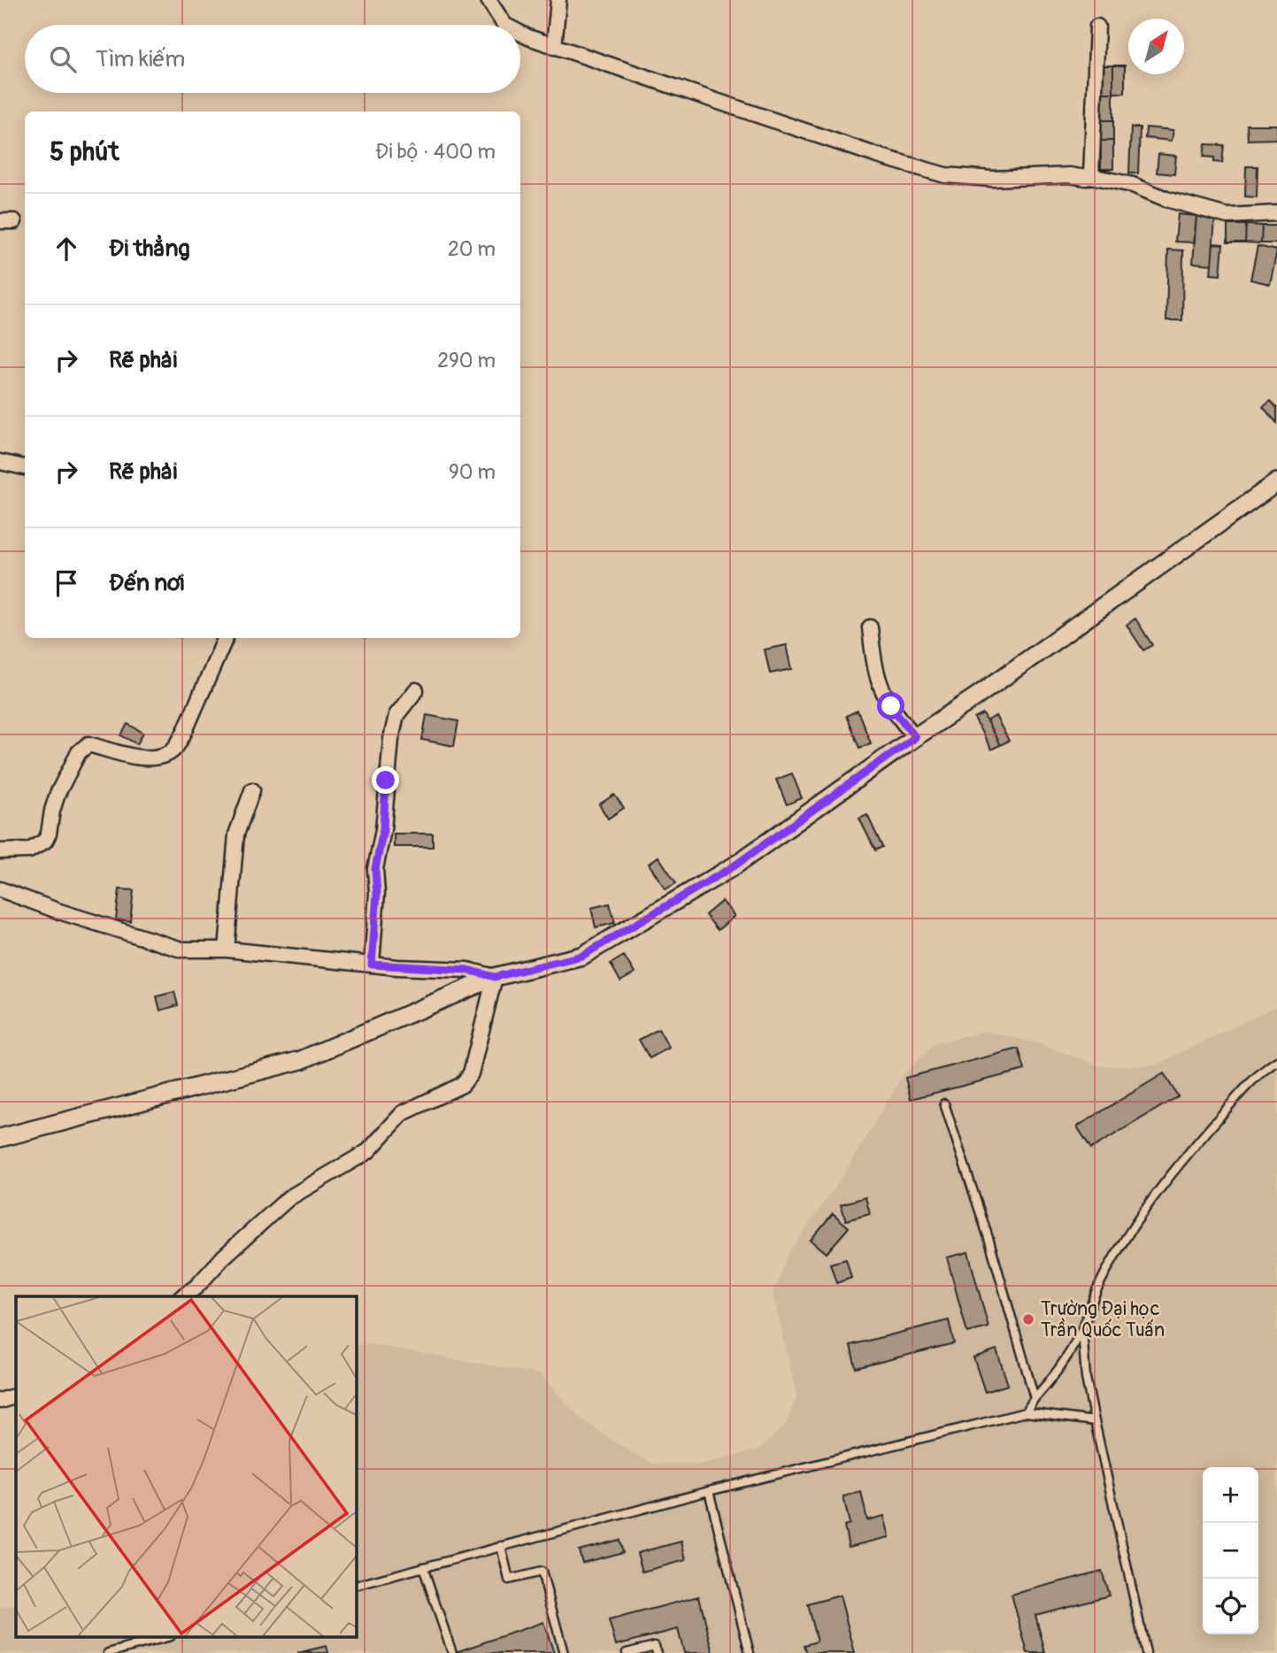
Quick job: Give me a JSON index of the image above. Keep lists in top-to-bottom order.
{
  "places": ["Trường Đại học Trần Quốc Tuấn"],
  "north": "top right",
  "page": {
    "search": "Tìm kiếm",
    "heading": ["5 phút", "Đi bộ · 400 m"],
    "list": [
      ["Đi thẳng", "20 m"],
      ["Rẽ phải", "290 m"],
      ["Rẽ phải", "90 m"],
      "Đến nơi"
    ],
    "map_buttons": ["+", "−"]
  }
}
